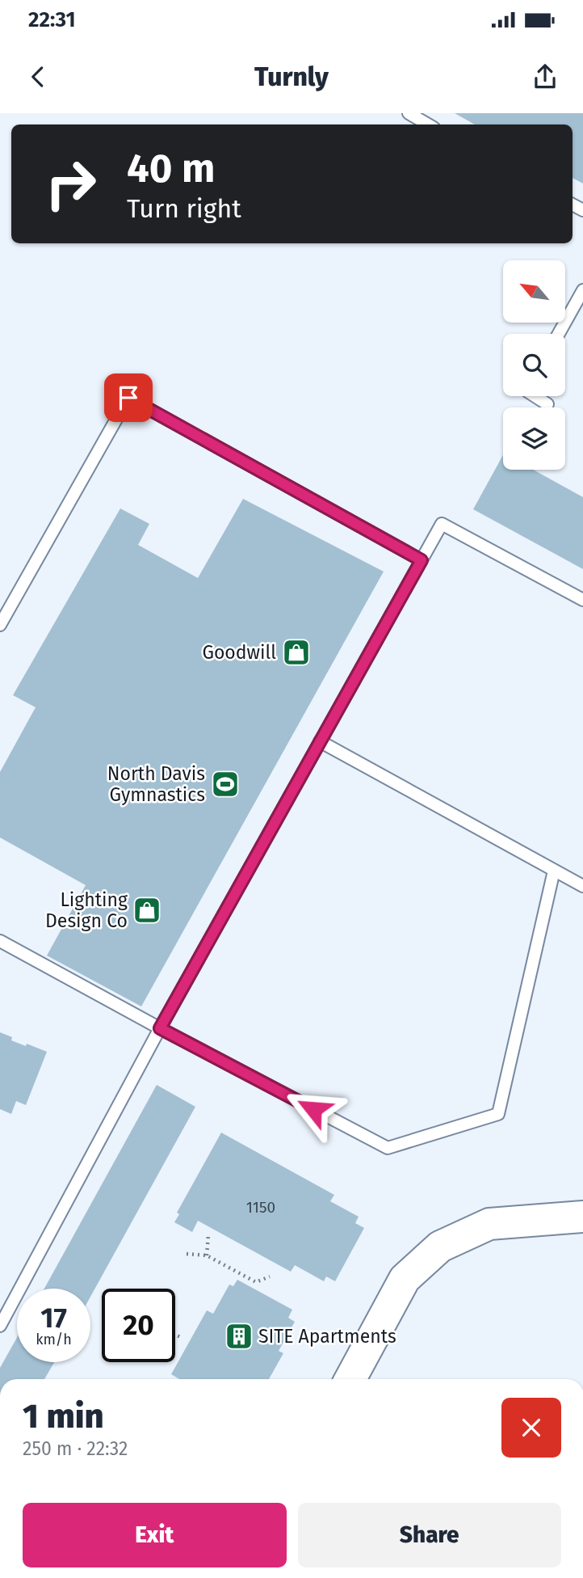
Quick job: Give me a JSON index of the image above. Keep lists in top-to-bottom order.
{
  "places": {
    "shop": ["Goodwill", "Lighting Design Co"],
    "sports": ["North Davis Gymnastics"],
    "building": ["SITE Apartments"]
  },
  "house_numbers": ["1150"],
  "north": "top left",
  "page": {
    "status": "22:31",
    "header": "Turnly",
    "turn": ["40 m", "Turn right"],
    "speed": "17 km/h",
    "limit": "20",
    "heading": ["1 min", "250 m · 22:32"],
    "buttons": ["Exit", "Share"]
  }
}
